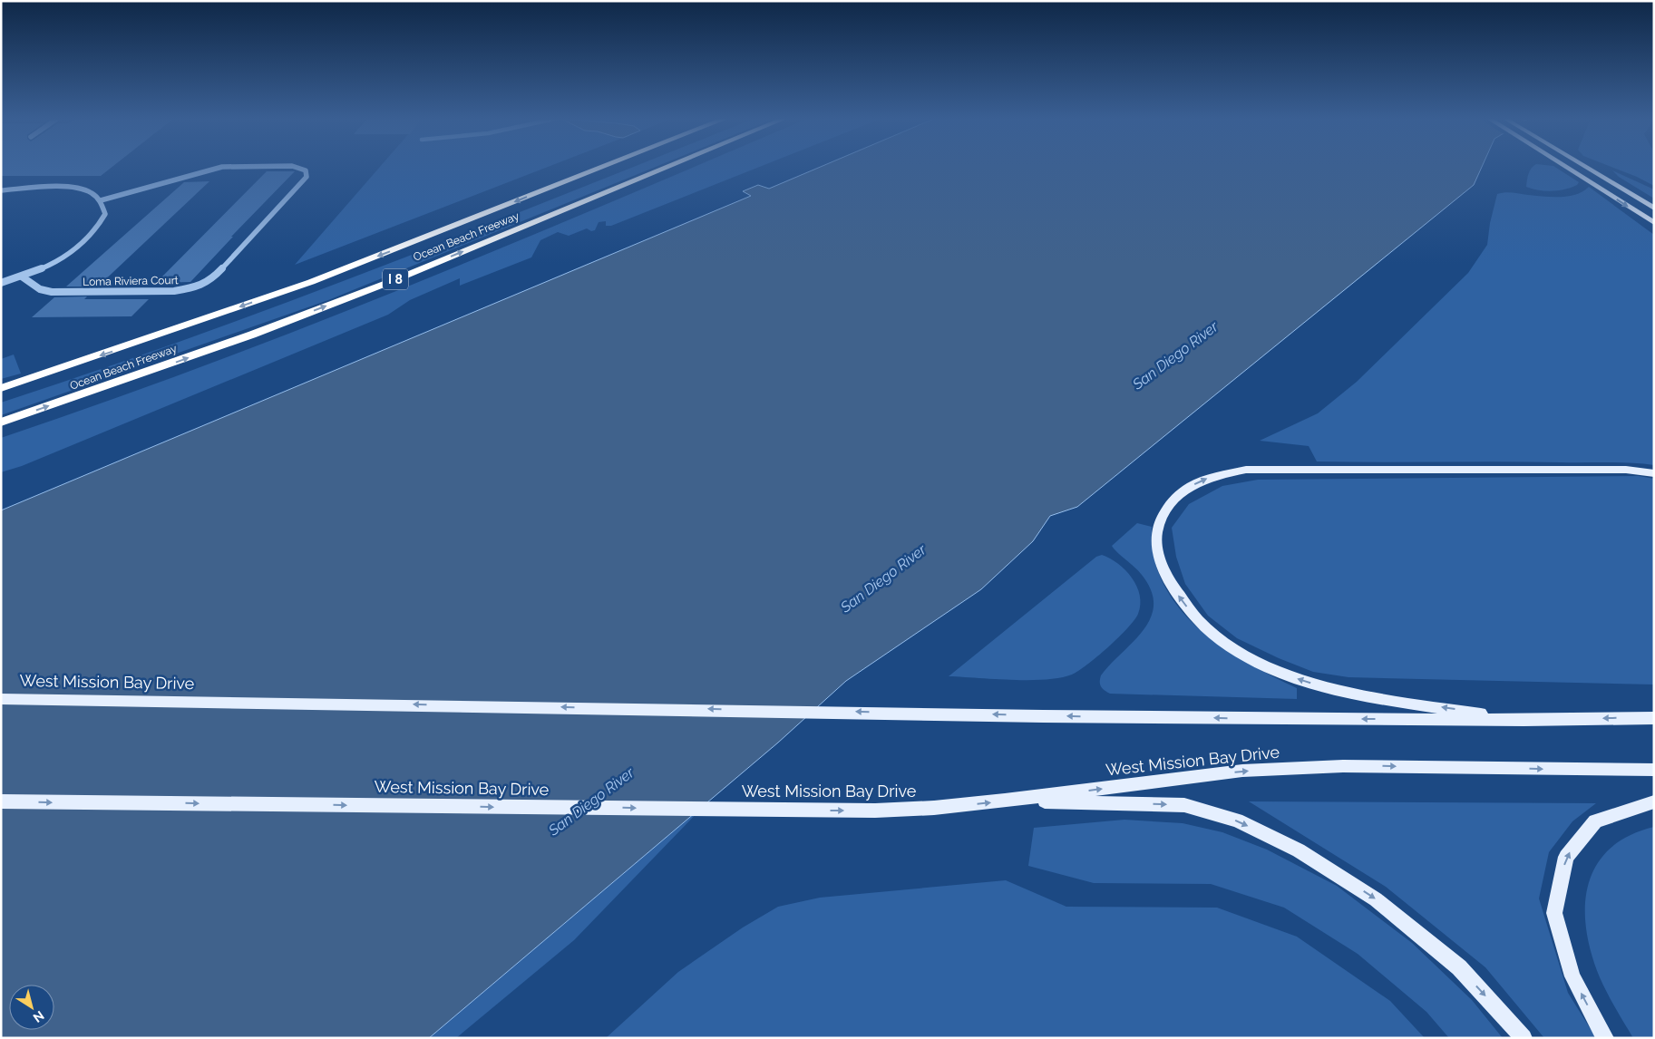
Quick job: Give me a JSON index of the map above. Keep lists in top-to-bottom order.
{
  "streets": {
    "highway": ["Ocean Beach Freeway", "I 8"],
    "main road": ["West Mission Bay Drive"],
    "street": ["Loma Riviera Court"]
  },
  "water": ["San Diego River"],
  "north": "bottom right"
}
